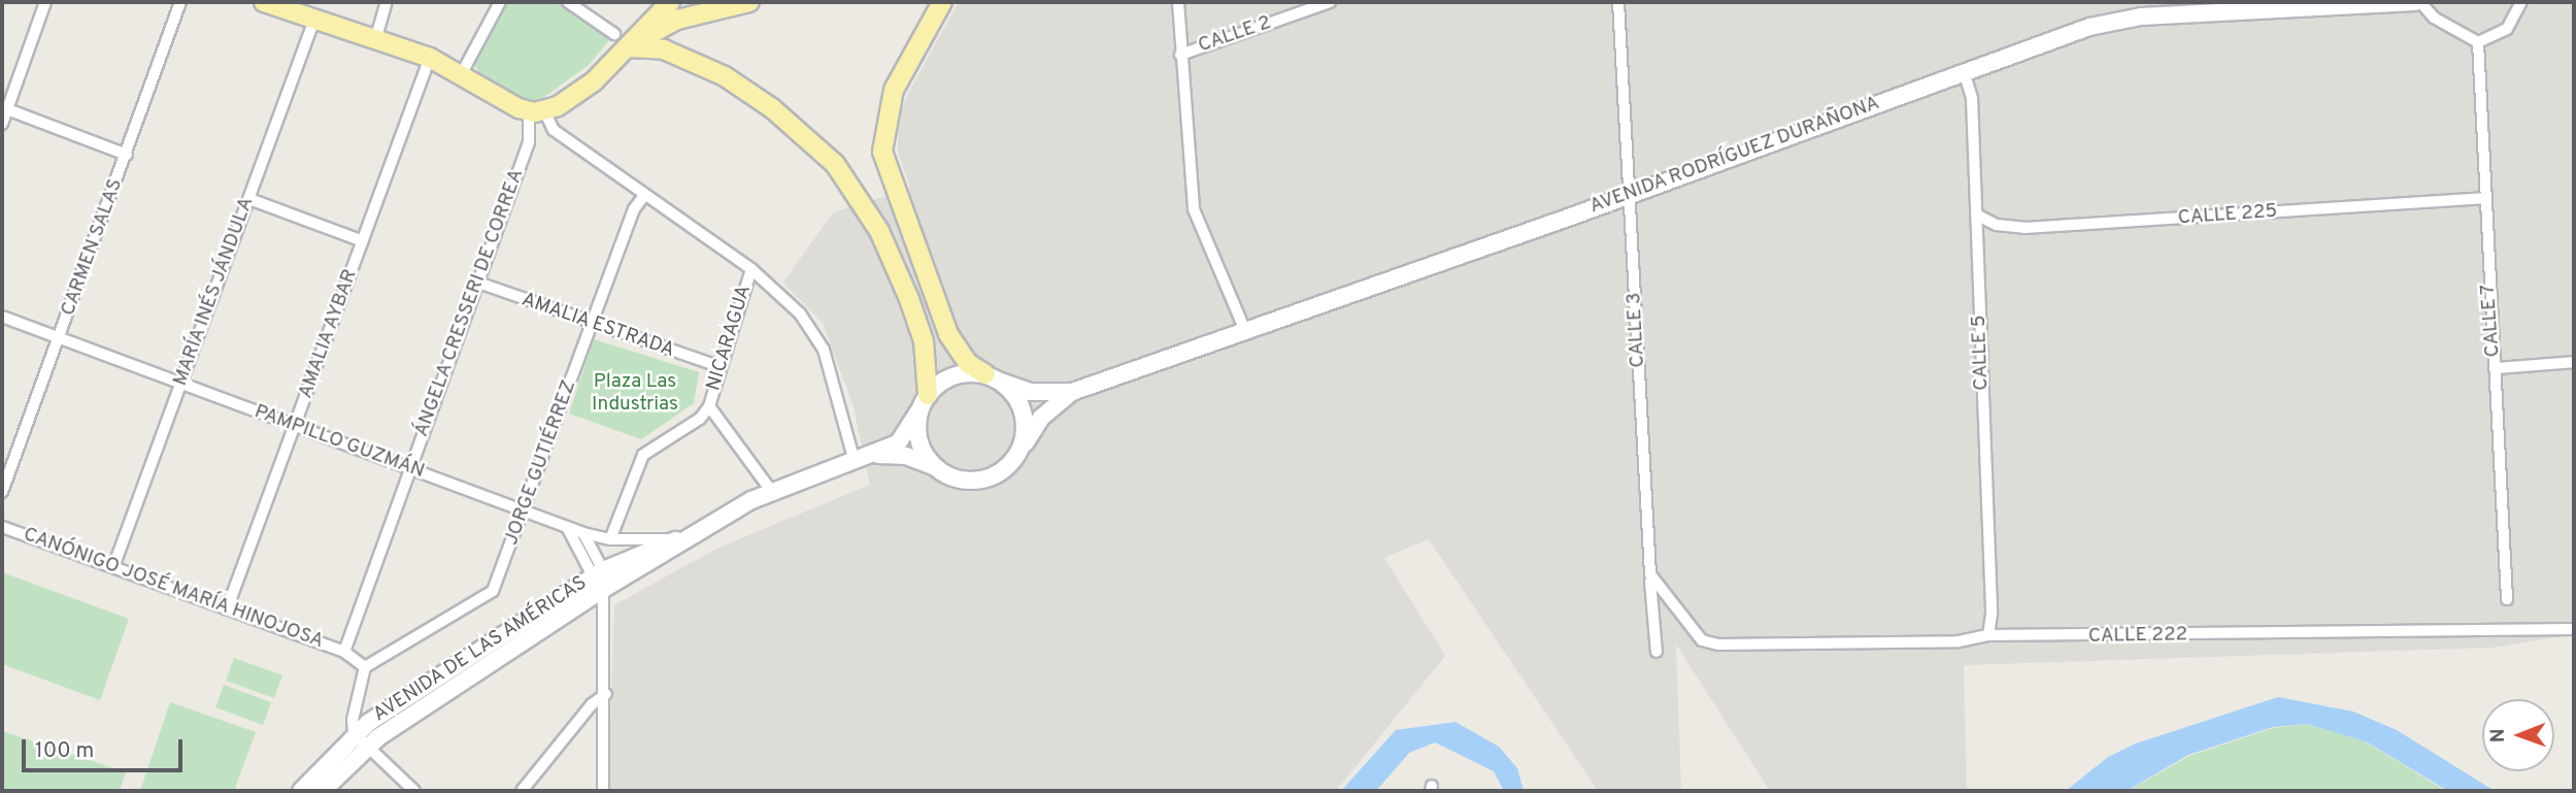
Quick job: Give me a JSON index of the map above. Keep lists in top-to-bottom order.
{
  "streets": {
    "main road": ["AVENIDA RODRÍGUEZ DURAÑONA", "AVENIDA DE LAS AMÉRICAS"],
    "street": [
      "CALLE 2",
      "CALLE 225",
      "CARMEN SALAS",
      "MARÍA INÉS JÁNDULA",
      "ÁNGELA CRESSERI DE CORREA",
      "CALLE 7",
      "AMALIA ESTRADA",
      "CALLE 3",
      "AMALIA AYBAR",
      "NICARAGUA",
      "CALLE 5",
      "PAMPILLO GUZMÁN",
      "JORGE GUTIÉRREZ",
      "CANÓNIGO JOSÉ MARÍA HINOJOSA",
      "CALLE 222"
    ]
  },
  "crossings": [
    ["AVENIDA RODRÍGUEZ DURAÑONA", "CALLE 3"],
    ["AVENIDA RODRÍGUEZ DURAÑONA", "CALLE 5"],
    ["CALLE 225", "CALLE 7"],
    ["CALLE 225", "CALLE 5"],
    ["CARMEN SALAS", "PAMPILLO GUZMÁN"],
    ["MARÍA INÉS JÁNDULA", "PAMPILLO GUZMÁN"],
    ["MARÍA INÉS JÁNDULA", "CANÓNIGO JOSÉ MARÍA HINOJOSA"],
    ["ÁNGELA CRESSERI DE CORREA", "AMALIA ESTRADA"],
    ["ÁNGELA CRESSERI DE CORREA", "PAMPILLO GUZMÁN"],
    ["ÁNGELA CRESSERI DE CORREA", "CANÓNIGO JOSÉ MARÍA HINOJOSA"],
    ["AMALIA ESTRADA", "NICARAGUA"],
    ["AMALIA ESTRADA", "JORGE GUTIÉRREZ"],
    ["CALLE 3", "CALLE 222"],
    ["AMALIA AYBAR", "PAMPILLO GUZMÁN"],
    ["AMALIA AYBAR", "CANÓNIGO JOSÉ MARÍA HINOJOSA"],
    ["NICARAGUA", "PAMPILLO GUZMÁN"],
    ["CALLE 5", "CALLE 222"],
    ["PAMPILLO GUZMÁN", "JORGE GUTIÉRREZ"],
    ["PAMPILLO GUZMÁN", "AVENIDA DE LAS AMÉRICAS"]
  ],
  "parks": ["Plaza Las Industrias"],
  "scale_bar": "100 m",
  "north": "left"
}
